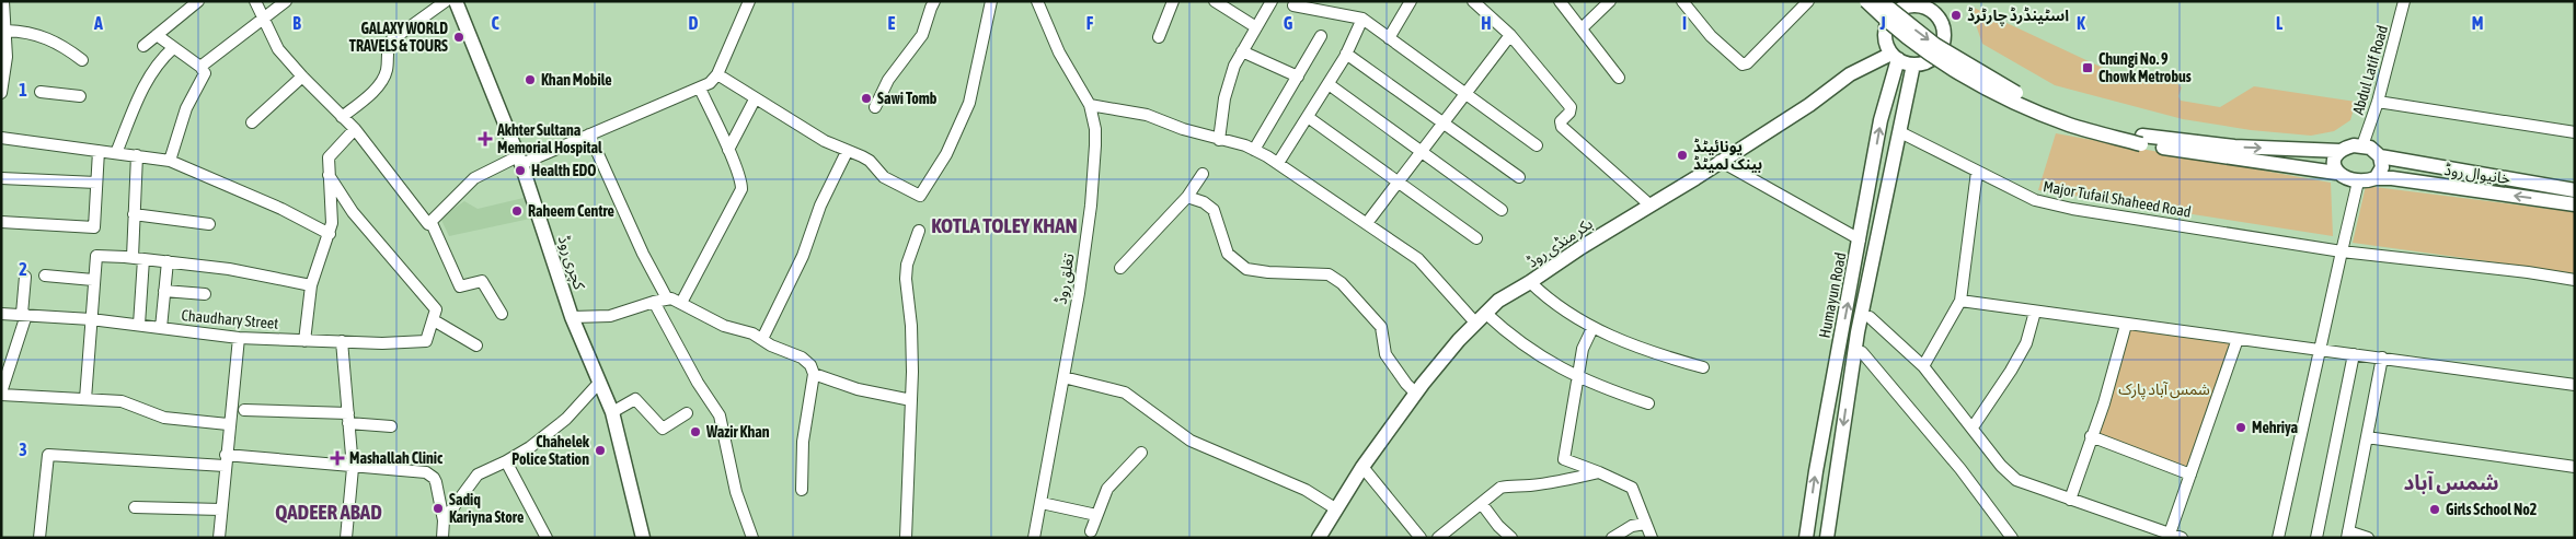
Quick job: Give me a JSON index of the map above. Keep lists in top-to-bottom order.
{
  "streets": {
    "main road": [
      "خانیوال روڈ",
      "بکر منڈی روڈ",
      "کچری روڈ",
      "Humayun Road"
    ],
    "street": [
      "Abdul Latif Road",
      "Major Tufail Shaheed Road",
      "تغلق روڈ",
      "Chaudhary Street"
    ]
  },
  "crossings": [
    ["Abdul Latif Road", "خانیوال روڈ"],
    ["بکر منڈی روڈ", "Humayun Road"]
  ],
  "districts": ["KOTLA TOLEY KHAN", "شمس آباد", "QADEER ABAD"],
  "parks": ["شمس آباد پارک"],
  "places": {
    "other": [
      "اسٹینڈرڈ چارٹرڈ",
      "GALAXY WORLD TRAVELS & TOURS",
      "Khan Mobile",
      "Sawi Tomb",
      "یونائیٹڈ بینک لمیٹڈ",
      "Health EDO",
      "Raheem Centre",
      "Mehriya",
      "Wazir Khan",
      "Chahelek Police Station",
      "Sadiq Kariyna Store",
      "Girls School No2"
    ],
    "transit": ["Chungi No. 9 Chowk Metrobus"],
    "health": ["Akhter Sultana Memorial Hospital", "Mashallah Clinic"]
  },
  "grid": {
    "columns": [
      "A",
      "B",
      "C",
      "D",
      "E",
      "F",
      "G",
      "H",
      "I",
      "J",
      "K",
      "L",
      "M"
    ],
    "rows": ["1", "2", "3"]
  }
}
